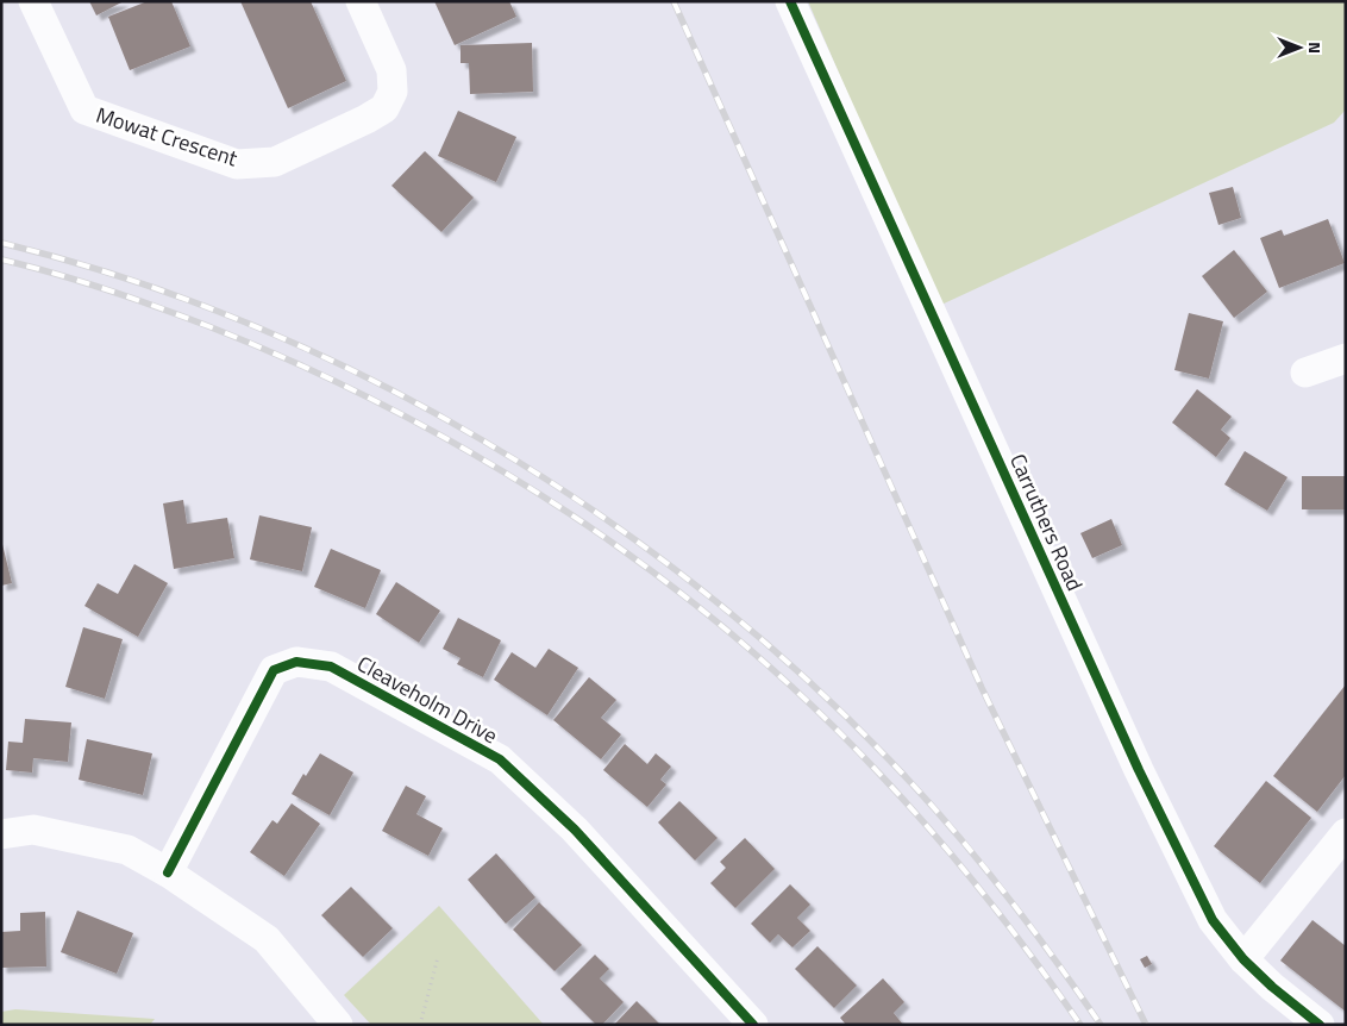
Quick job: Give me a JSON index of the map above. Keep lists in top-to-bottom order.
{
  "streets": {
    "street": ["Mowat Crescent", "Carruthers Road", "Cleaveholm Drive"]
  },
  "north": "right"
}
